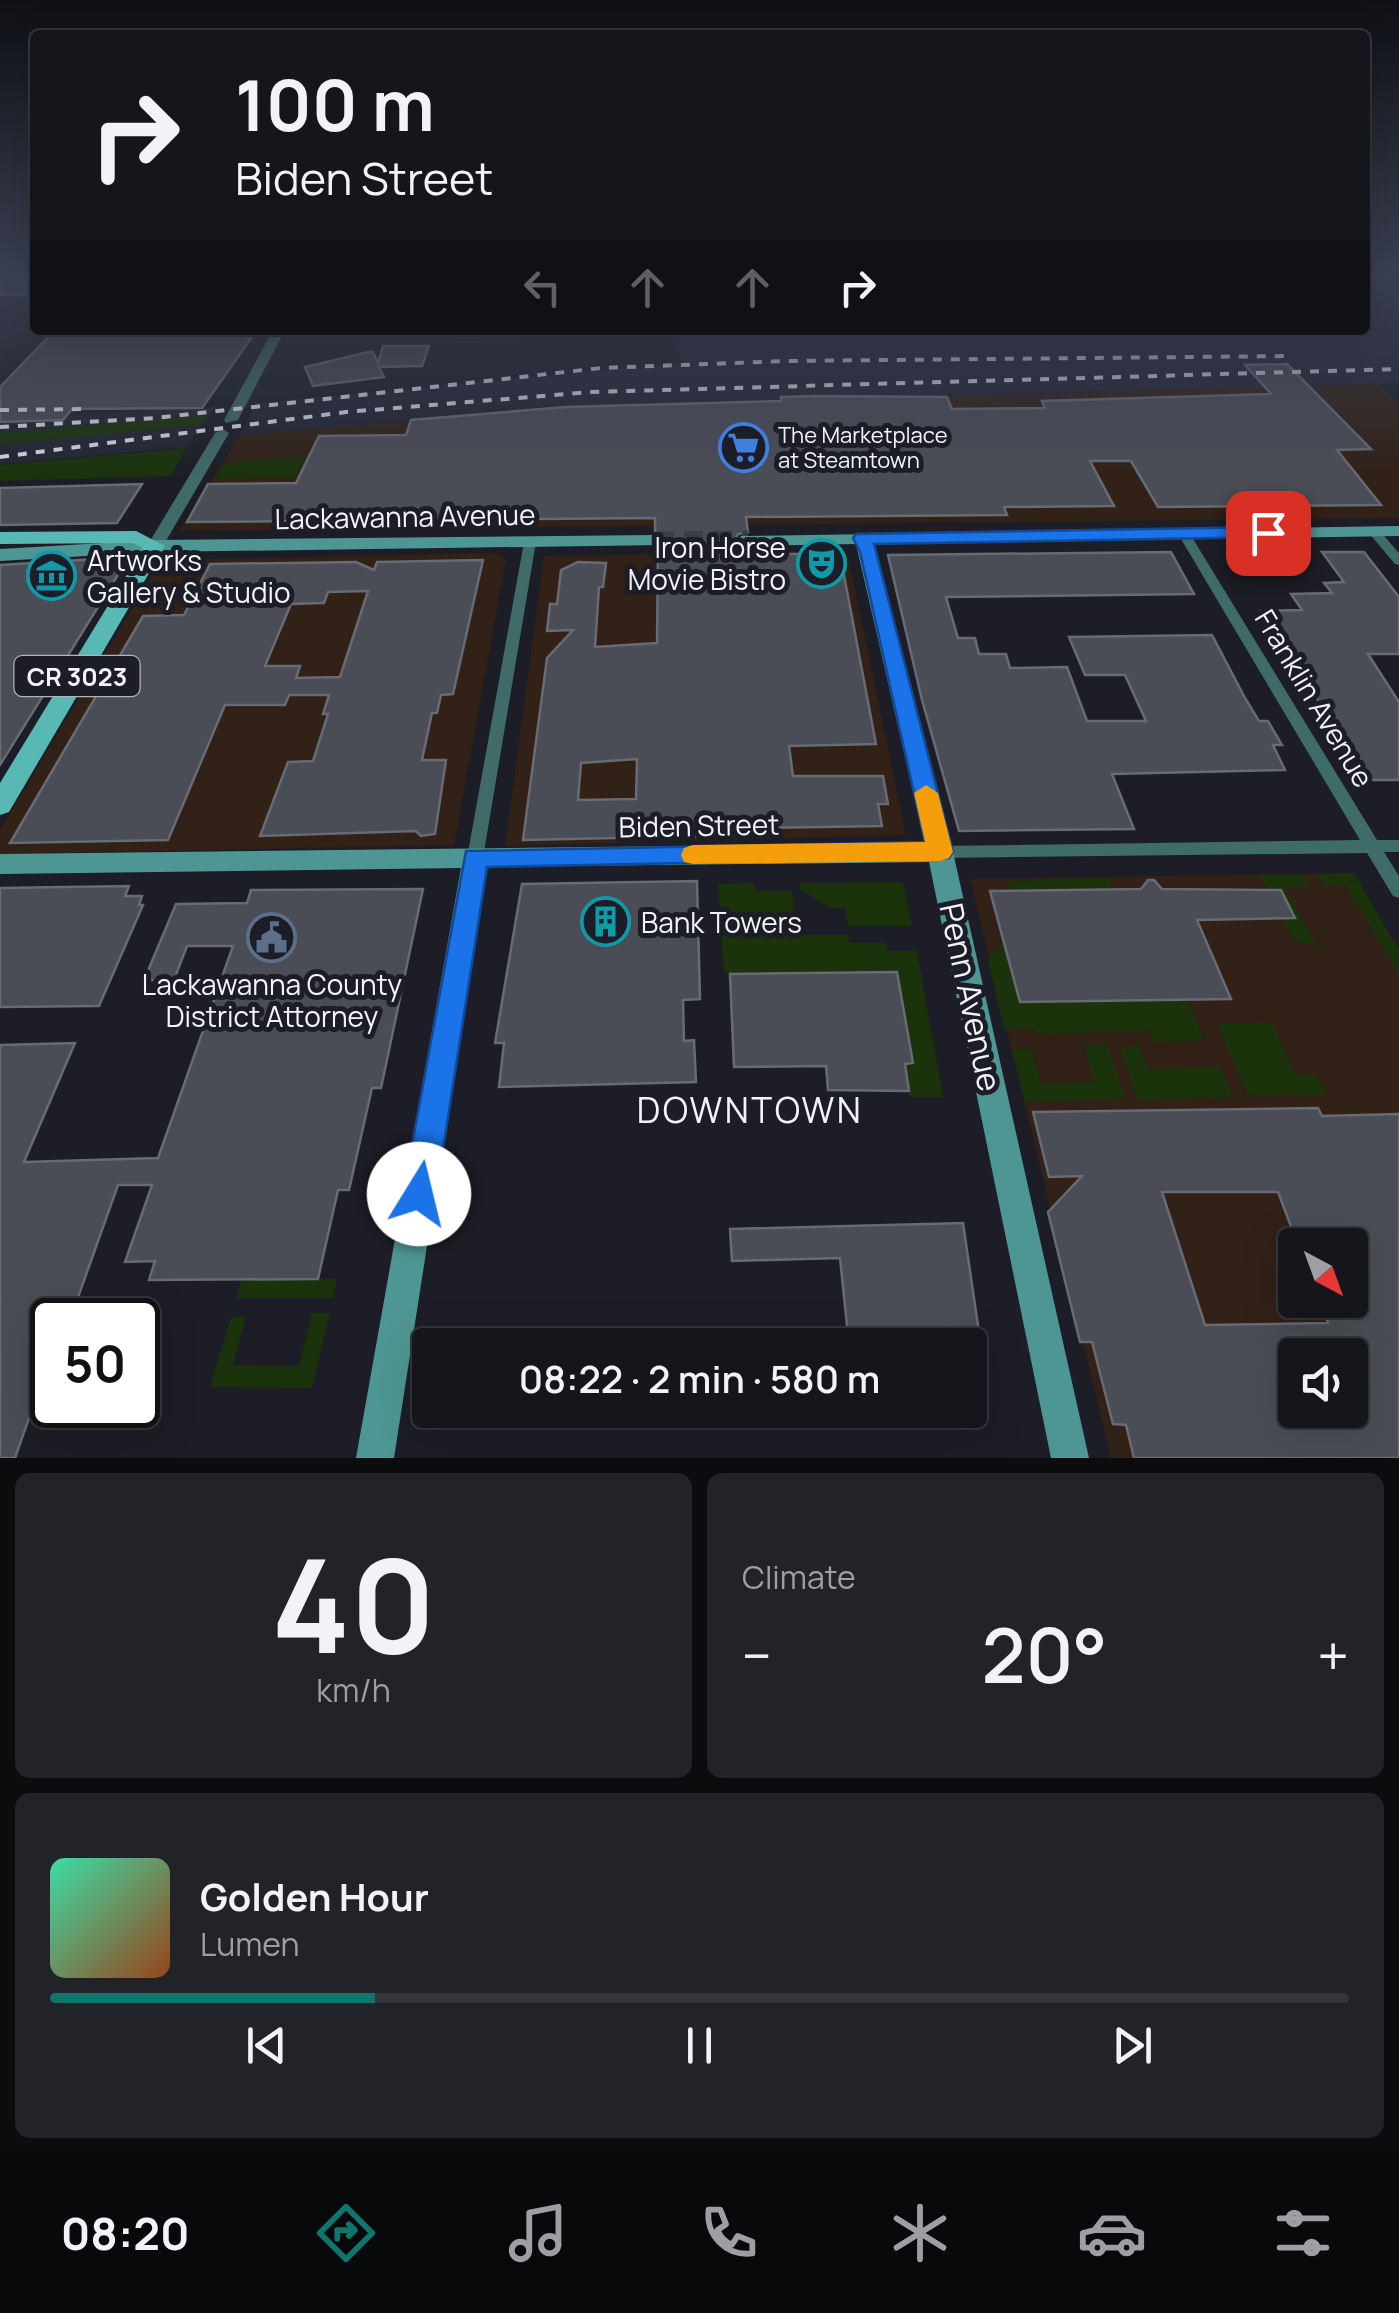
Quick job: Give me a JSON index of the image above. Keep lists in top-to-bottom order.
{
  "streets": {
    "main road": [
      "Lackawanna Avenue",
      "CR 3023",
      "Biden Street",
      "Penn Avenue"
    ],
    "street": ["Franklin Avenue"]
  },
  "crossings": [
    ["Lackawanna Avenue", "CR 3023"],
    ["Franklin Avenue", "Biden Street"],
    ["Biden Street", "Penn Avenue"]
  ],
  "districts": ["DOWNTOWN"],
  "places": {
    "supermarket": ["The Marketplace at Steamtown"],
    "theatre": ["Iron Horse Movie Bistro"],
    "museum": ["Artworks Gallery & Studio"],
    "building": ["Bank Towers"],
    "public building": ["Lackawanna County District Attorney"]
  },
  "north": "bottom right",
  "page": {
    "turn": ["100 m", "Biden Street"],
    "limit": "50",
    "trip": "08:22 · 2 min · 580 m",
    "tile": [
      ["40", "km/h"],
      "Climate"
    ],
    "heat": ["−", "20°", "+"],
    "song": ["Golden Hour", "Lumen"],
    "tabs": "08:20"
  }
}
